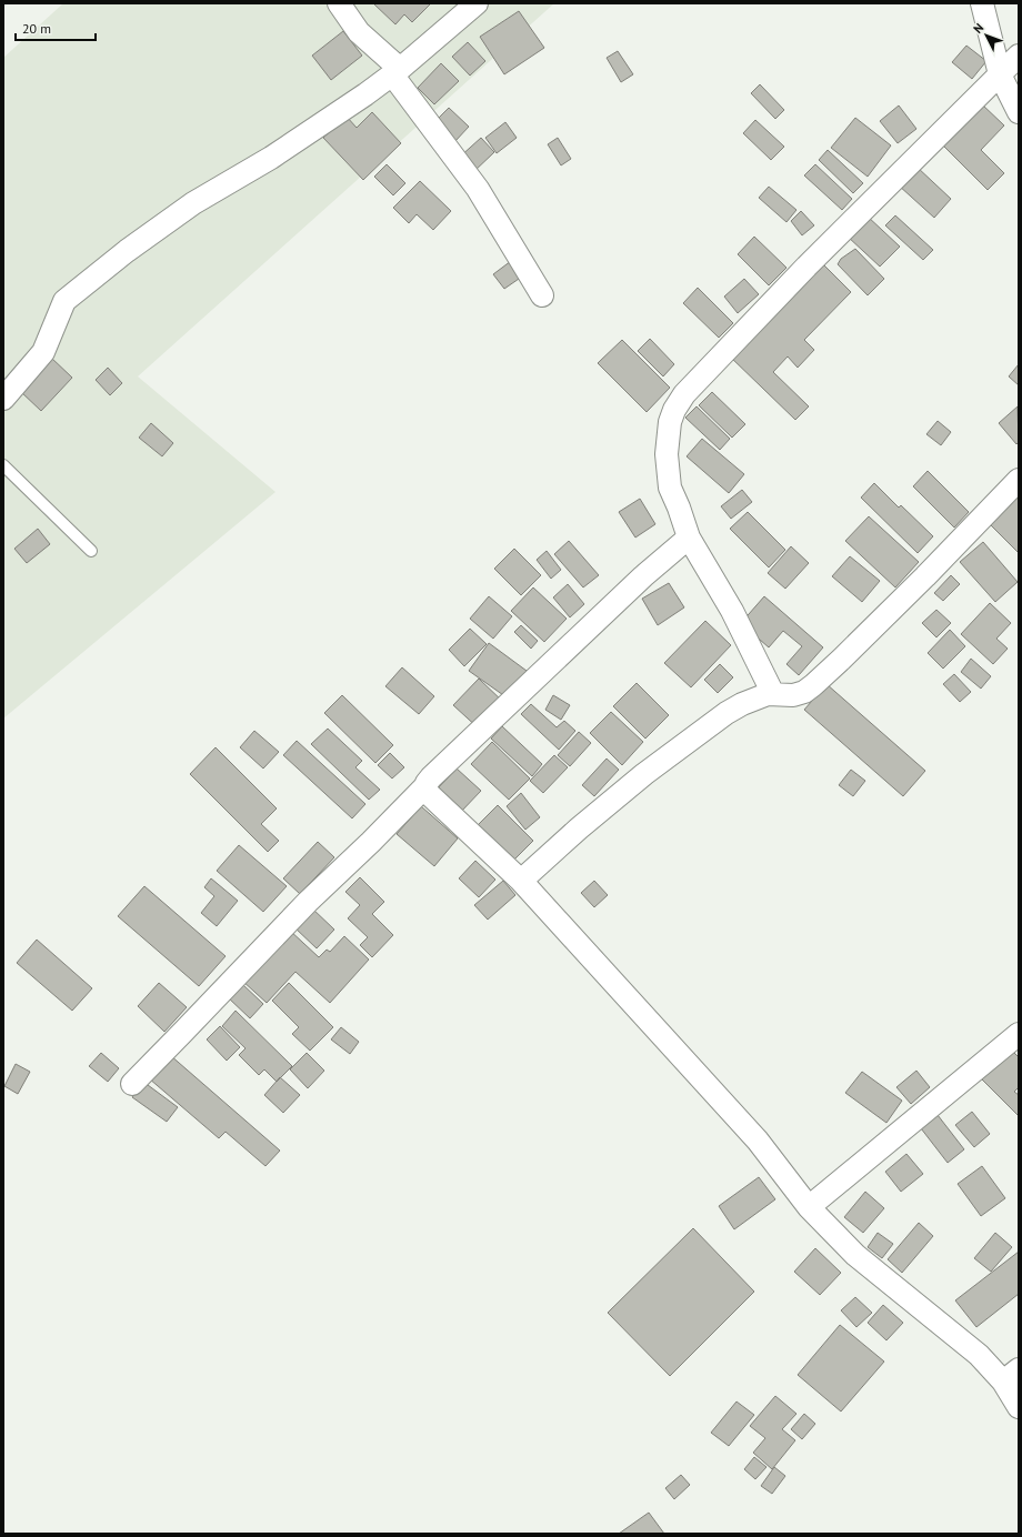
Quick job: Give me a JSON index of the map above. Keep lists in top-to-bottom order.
{
  "scale_bar": "20 m",
  "north": "top left"
}
